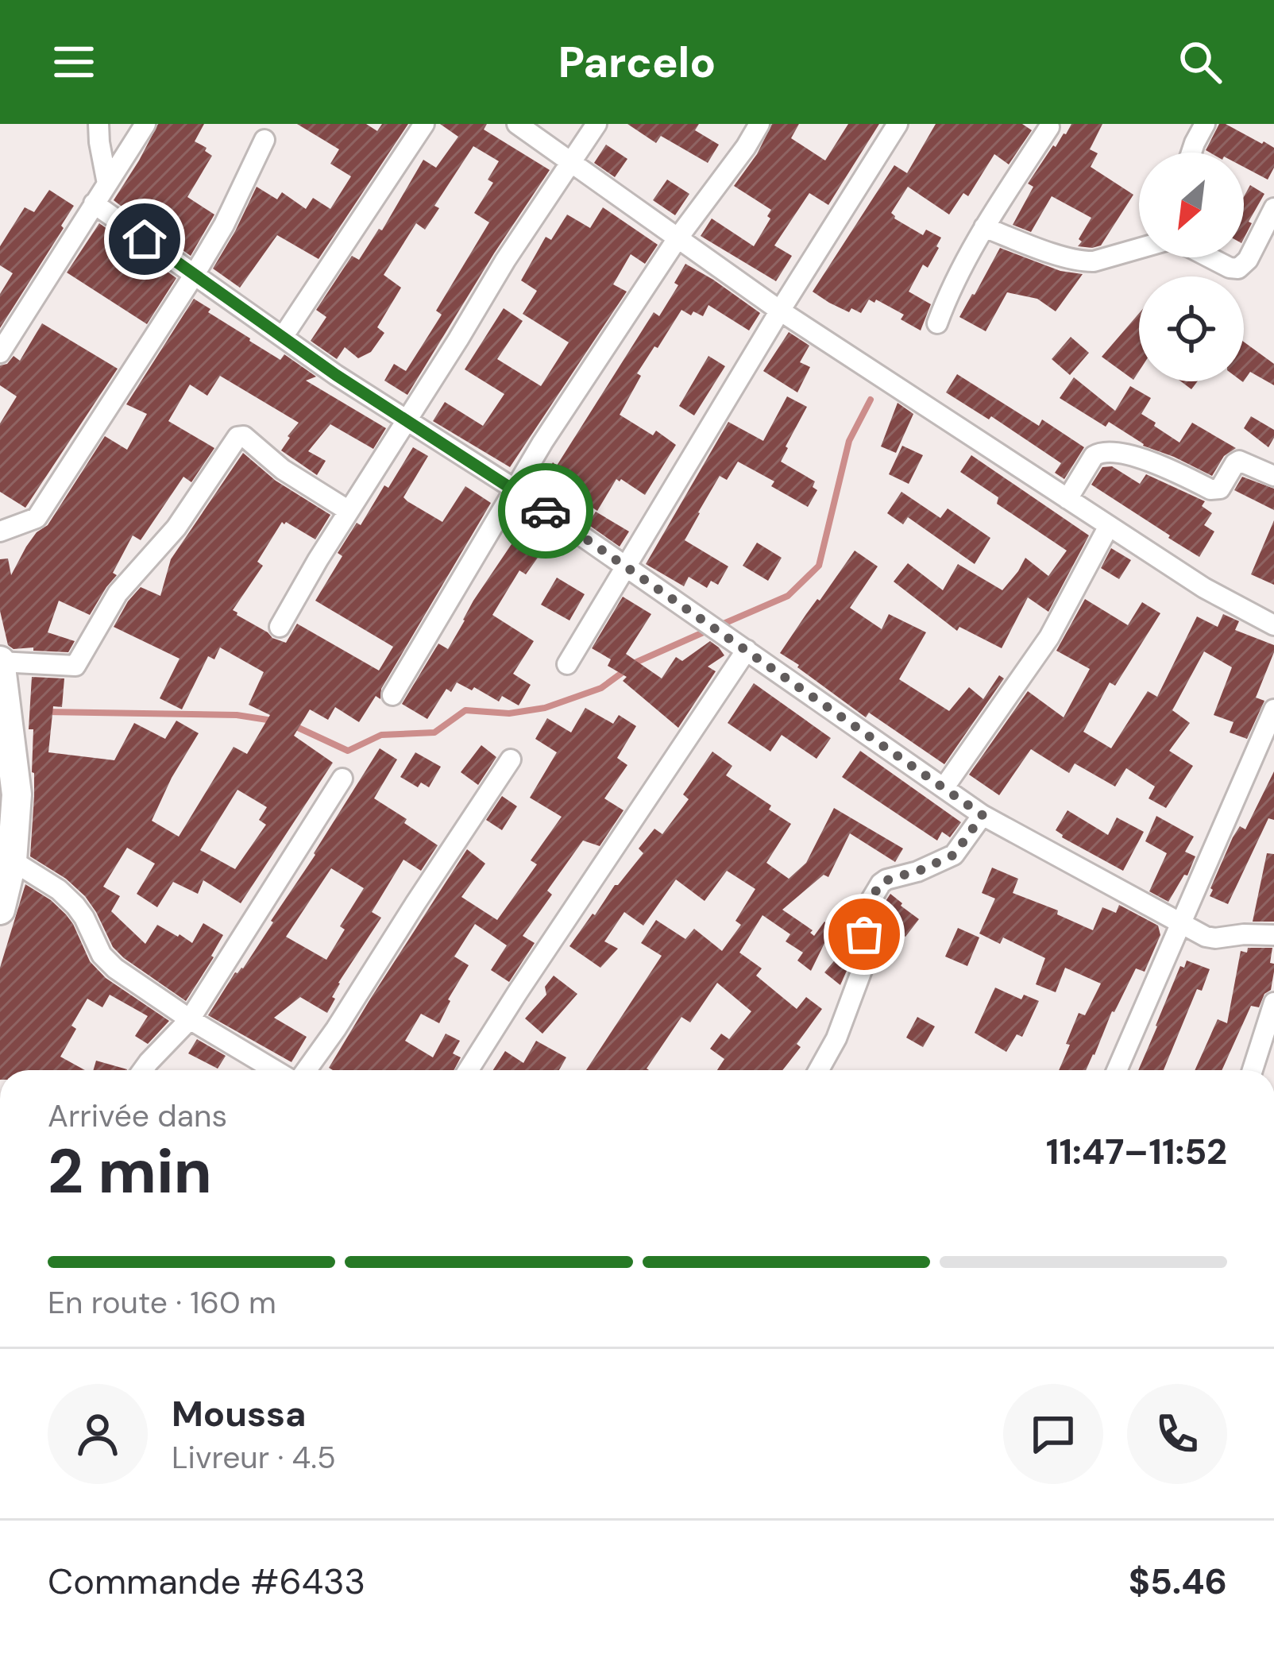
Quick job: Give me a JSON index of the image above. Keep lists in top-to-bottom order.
{
  "north": "bottom left",
  "page": {
    "header": "Parcelo",
    "heading": ["2 min", "Arrivée dans", "11:47–11:52"],
    "panel": [
      "Moussa",
      "Livreur · 4.5",
      "Commande #6433",
      "$5.46"
    ],
    "bar": "En route · 160 m"
  }
}
